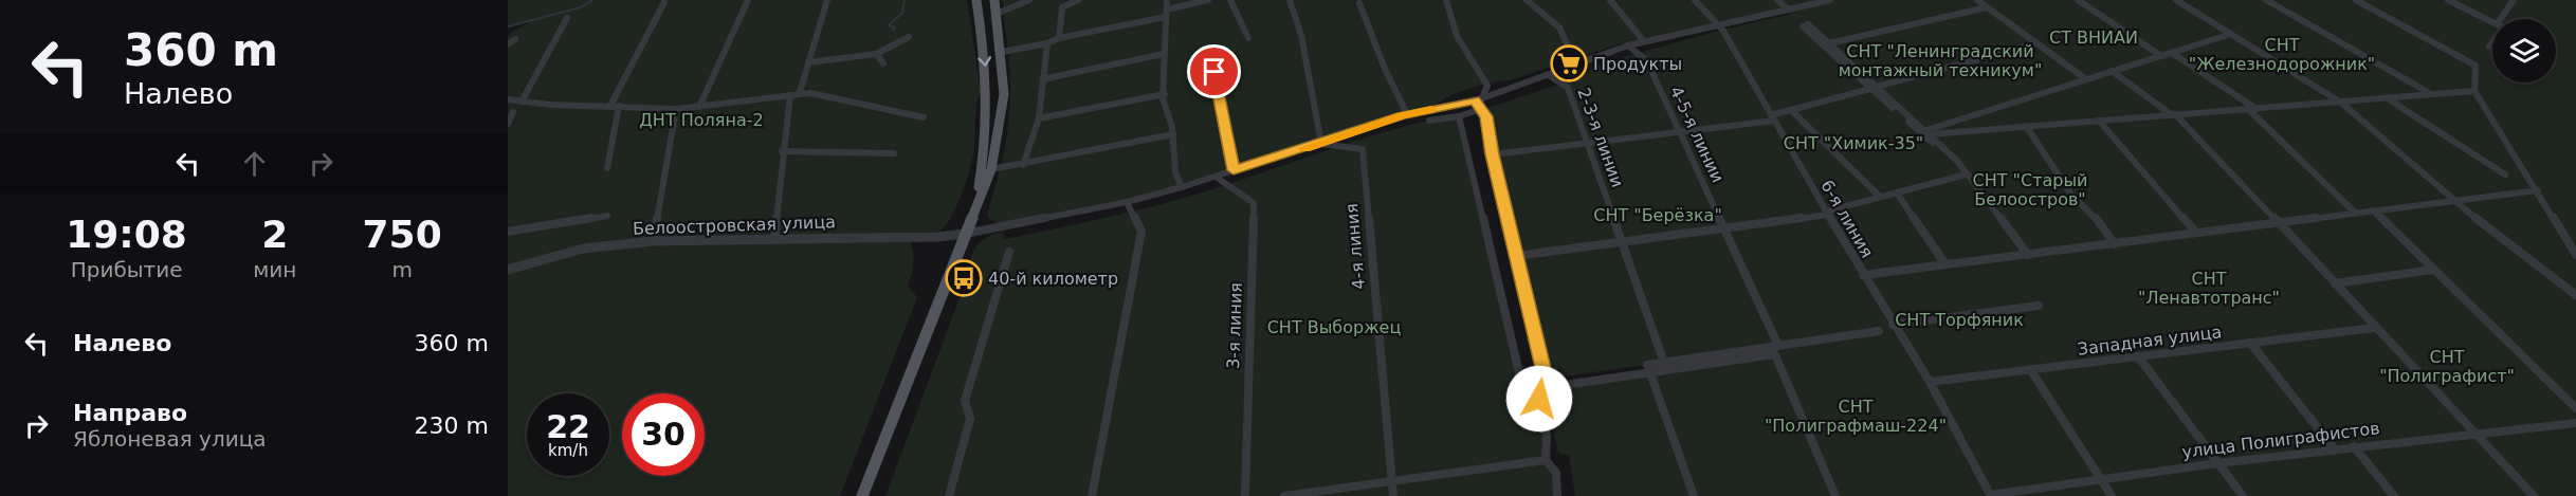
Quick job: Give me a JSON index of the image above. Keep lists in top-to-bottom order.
{
  "streets": {
    "street": [
      "4-5-я линии",
      "2-3-я линии",
      "6-я линия",
      "Белоостровская улица",
      "4-я линия",
      "3-я линия",
      "Западная улица",
      "улица Полиграфистов"
    ]
  },
  "parks": [
    "СТ ВНИАИ",
    "СНТ \"Железнодорожник\"",
    "СНТ \"Ленинградский монтажный техникум\"",
    "ДНТ Поляна-2",
    "СНТ \"Химик-35\"",
    "СНТ \"Старый Белоостров\"",
    "СНТ \"Берёзка\"",
    "СНТ \"Ленавтотранс\"",
    "СНТ Торфяник",
    "СНТ Выборжец",
    "СНТ \"Полиграфист\"",
    "СНТ \"Полиграфмаш-224\""
  ],
  "places": {
    "supermarket": ["Продукты"],
    "bus stop": ["40-й километр"]
  },
  "page": {
    "turn": ["360 m", "Налево"],
    "eta": [
      "19:08",
      "Прибытие",
      "2",
      "мин",
      "750",
      "m"
    ],
    "list": [
      {
        "name": "Налево",
        "value": "360 m"
      },
      {
        "name": "Направо",
        "note": "Яблоневая улица",
        "value": "230 m"
      }
    ],
    "speed": "22 km/h",
    "limit": "30"
  }
}
